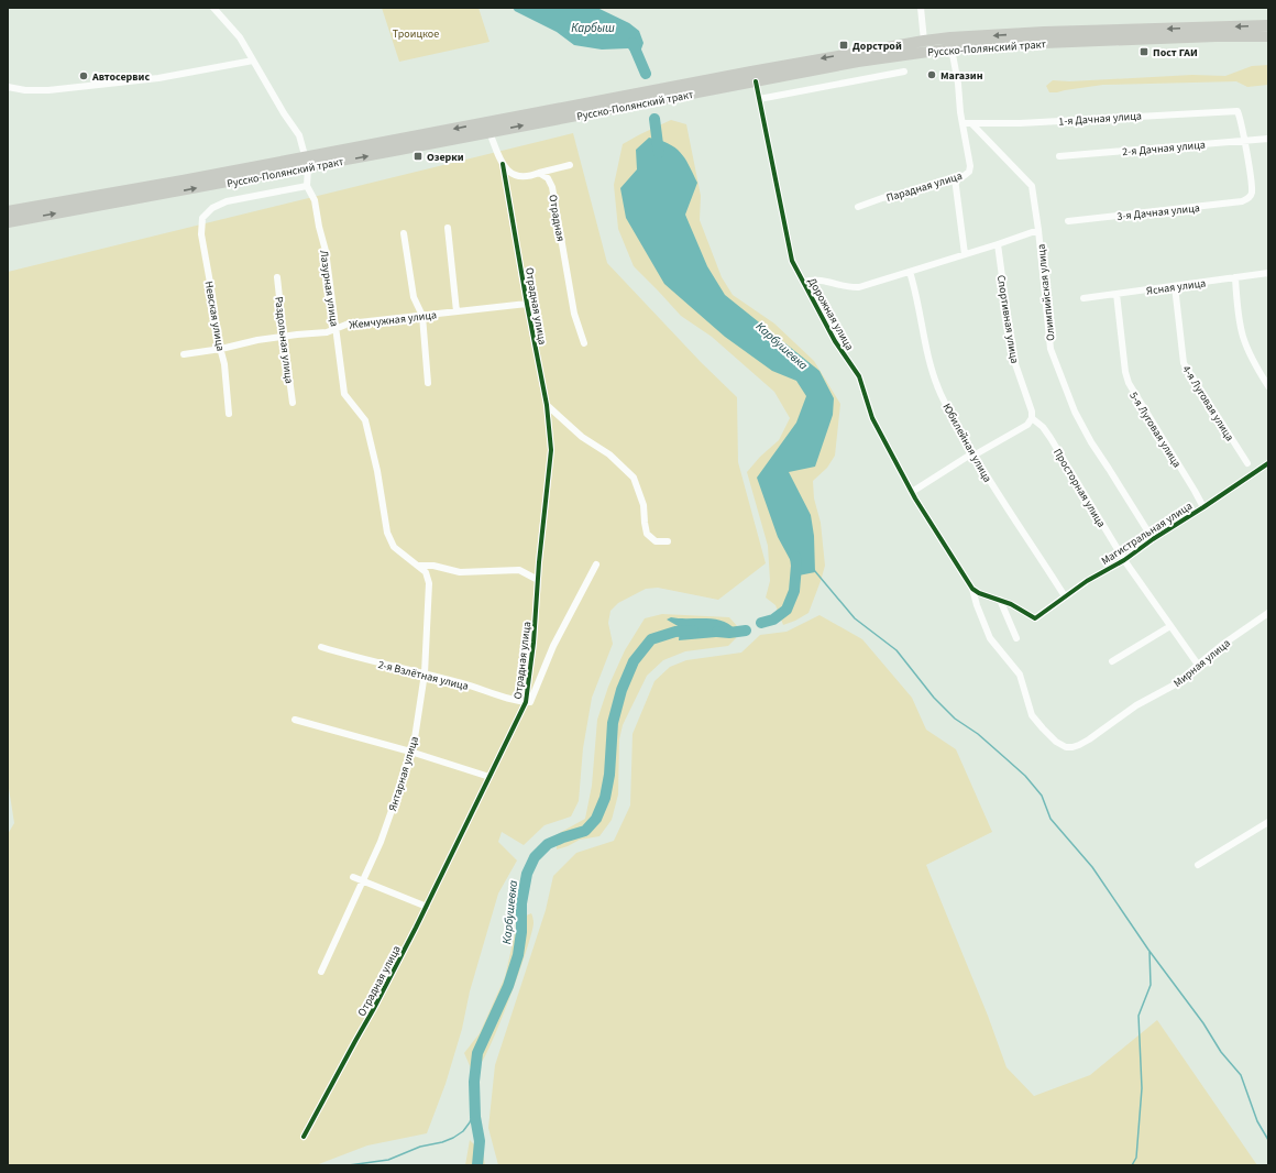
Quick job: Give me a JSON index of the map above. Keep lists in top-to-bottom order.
{
  "streets": {
    "main road": ["Русско-Полянский тракт"],
    "street": [
      "1-я Дачная улица",
      "2-я Дачная улица",
      "Парадная улица",
      "3-я Дачная улица",
      "Отрадная",
      "Ясная улица",
      "Лазурная улица",
      "Олимпийская улица",
      "Отрадная улица",
      "Дорожная улица",
      "Невская улица",
      "Жемчужная улица",
      "Спортивная улица",
      "Раздольная улица",
      "4-я Луговая улица",
      "5-я Луговая улица",
      "Юбилейная улица",
      "Просторная улица",
      "Магистральная улица",
      "Мирная улица",
      "2-я Взлётная улица",
      "Янтарная улица"
    ]
  },
  "crossings": [
    ["Русско-Полянский тракт", "Парадная улица"],
    ["Русско-Полянский тракт", "Дорожная улица"],
    ["1-я Дачная улица", "2-я Дачная улица"],
    ["1-я Дачная улица", "Парадная улица"],
    ["1-я Дачная улица", "3-я Дачная улица"],
    ["1-я Дачная улица", "Олимпийская улица"],
    ["2-я Дачная улица", "3-я Дачная улица"],
    ["Ясная улица", "4-я Луговая улица"],
    ["Ясная улица", "5-я Луговая улица"],
    ["Лазурная улица", "Невская улица"],
    ["Лазурная улица", "Жемчужная улица"],
    ["Лазурная улица", "Янтарная улица"],
    ["Олимпийская улица", "Магистральная улица"],
    ["Отрадная улица", "Жемчужная улица"],
    ["Отрадная улица", "2-я Взлётная улица"],
    ["Дорожная улица", "Мирная улица"],
    ["Невская улица", "Жемчужная улица"],
    ["Жемчужная улица", "Раздольная улица"],
    ["Спортивная улица", "Просторная улица"],
    ["5-я Луговая улица", "Магистральная улица"],
    ["Юбилейная улица", "Магистральная улица"],
    ["Просторная улица", "Магистральная улица"],
    ["Просторная улица", "Мирная улица"],
    ["2-я Взлётная улица", "Янтарная улица"]
  ],
  "water": ["Карбыш", "Карбушевка"],
  "parks": ["Троицкое"],
  "places": {
    "transit": ["Дорстрой", "Пост ГАИ", "Озерки"],
    "other": ["Магазин", "Автосервис"]
  }
}
